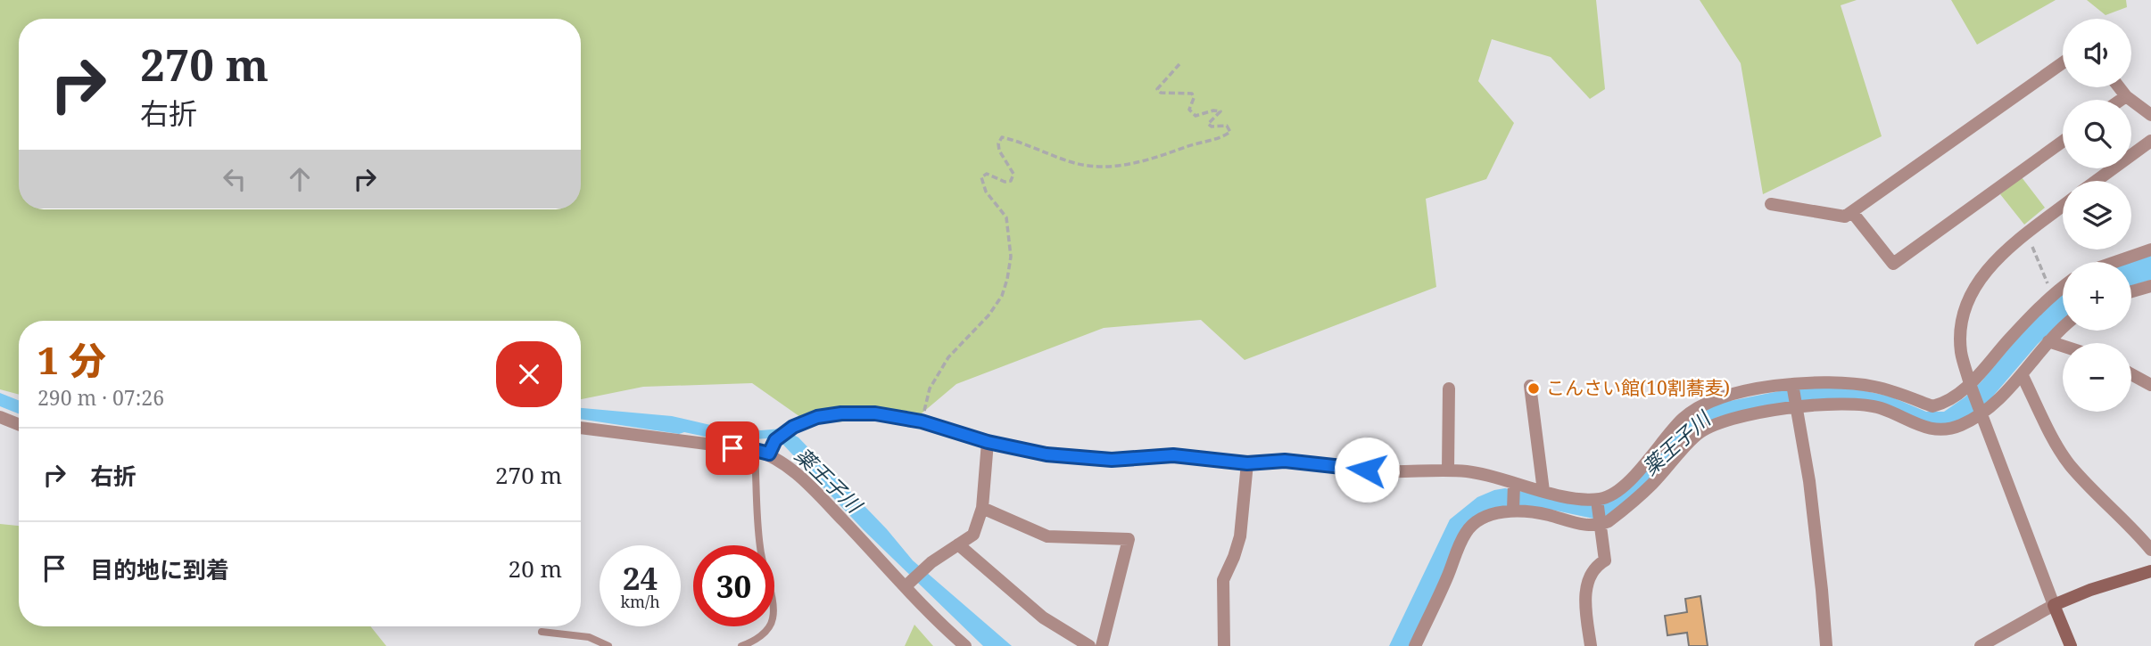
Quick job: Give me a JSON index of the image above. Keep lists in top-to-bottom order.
{
  "water": ["薬王子川"],
  "places": ["こんさい館(10割蕎麦)"],
  "page": {
    "map_buttons": ["+", "−"],
    "turn": ["270 m", "右折"],
    "heading": ["1 分", "290 m · 07:26"],
    "list": [
      {
        "name": "右折",
        "value": "270 m"
      },
      {
        "name": "目的地に到着",
        "value": "20 m"
      }
    ],
    "speed": "24 km/h",
    "limit": "30"
  }
}
